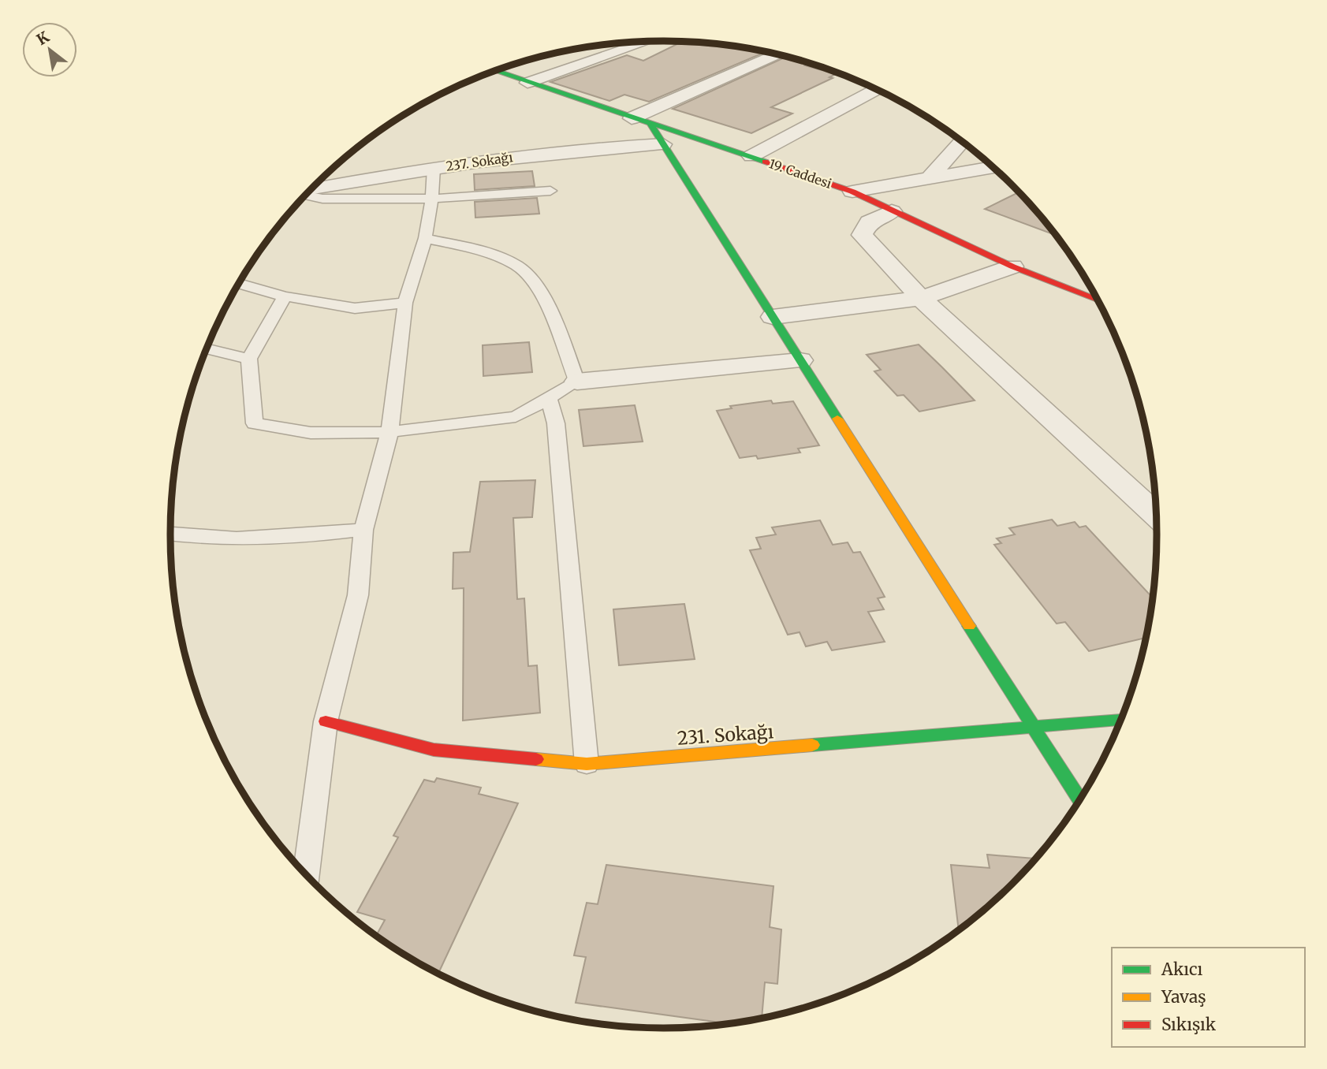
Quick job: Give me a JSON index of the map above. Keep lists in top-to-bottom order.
{
  "streets": {
    "street": ["237. Sokağı", "19. Caddesi", "231. Sokağı"]
  },
  "legend": ["Akıcı", "Yavaş", "Sıkışık"],
  "north": "top left"
}
